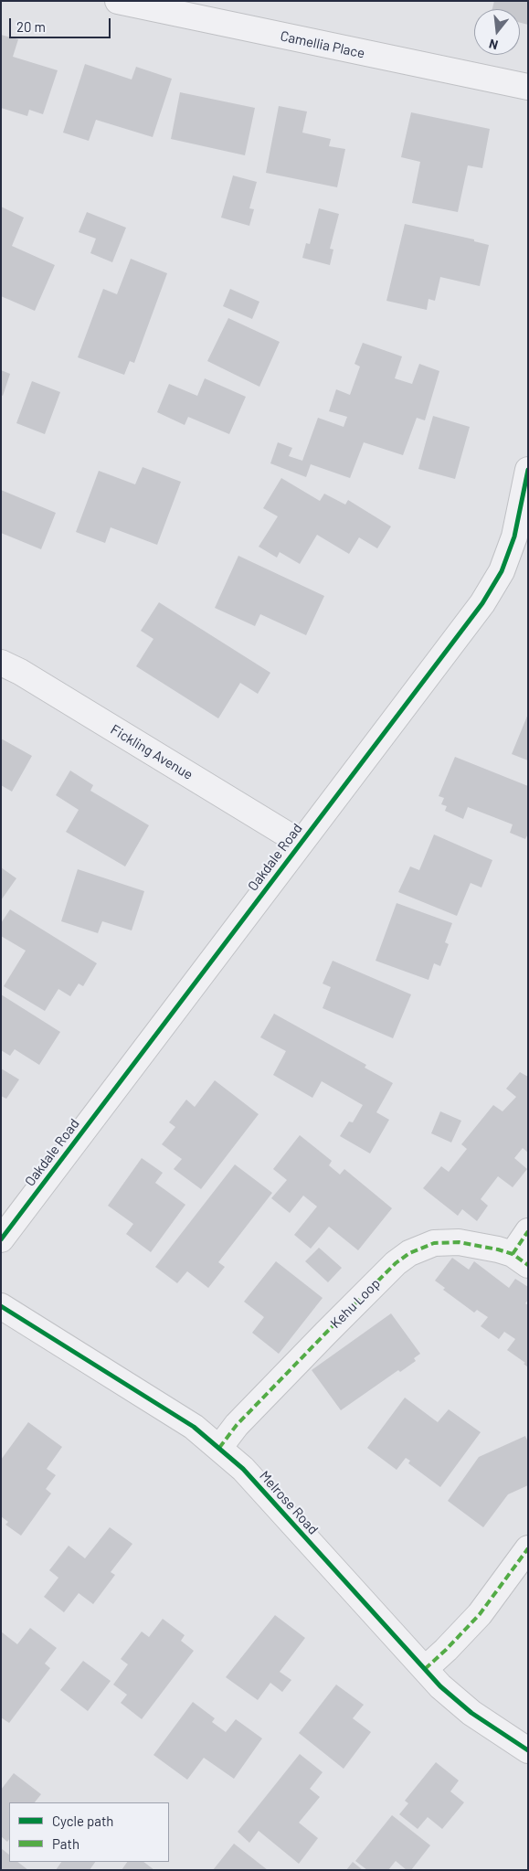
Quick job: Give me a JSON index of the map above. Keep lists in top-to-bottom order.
{
  "streets": {
    "street": [
      "Camellia Place",
      "Fickling Avenue",
      "Oakdale Road",
      "Kehu Loop",
      "Melrose Road"
    ]
  },
  "crossings": [
    ["Fickling Avenue", "Oakdale Road"],
    ["Kehu Loop", "Melrose Road"]
  ],
  "legend": ["Cycle path", "Path"],
  "scale_bar": "20 m",
  "north": "bottom"
}
